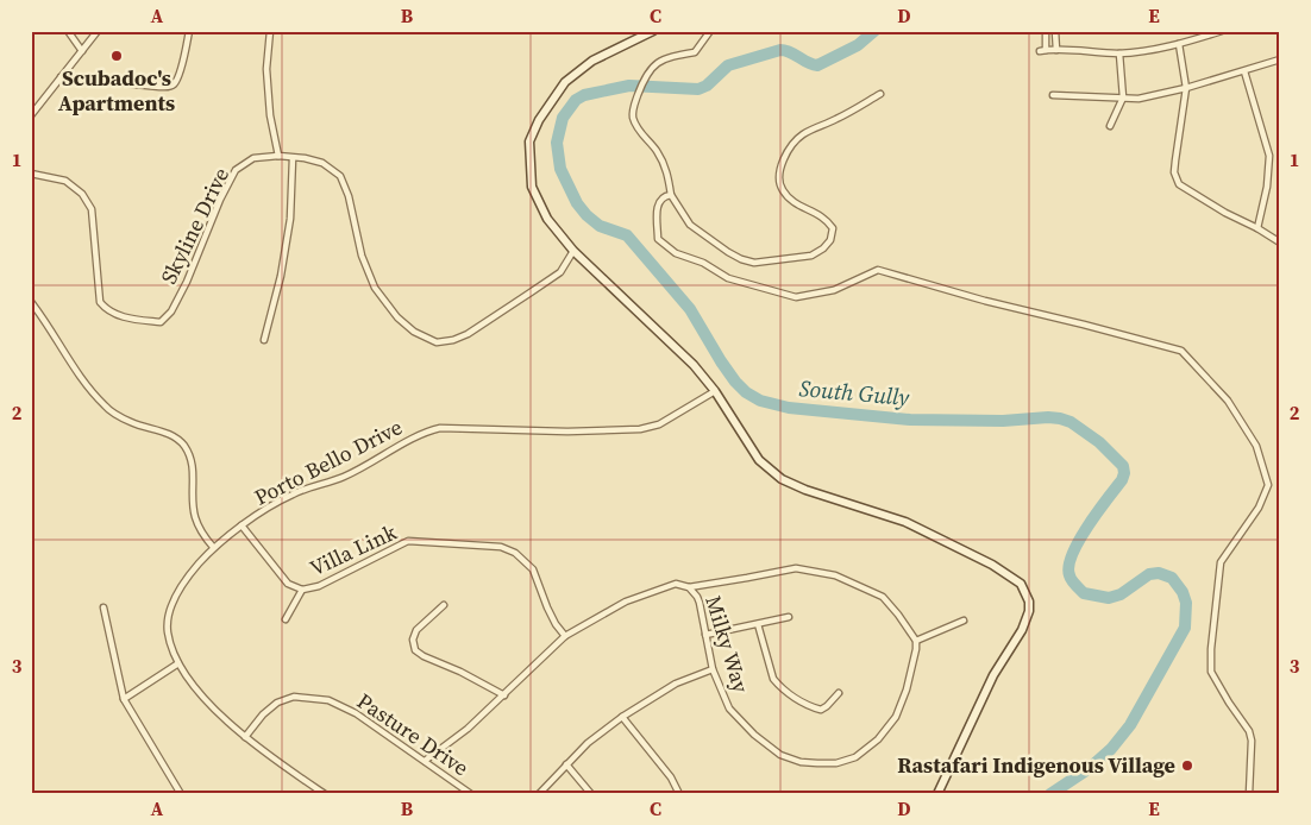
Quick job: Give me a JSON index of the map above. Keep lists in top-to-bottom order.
{
  "streets": {
    "street": [
      "Skyline Drive",
      "Porto Bello Drive",
      "Villa Link",
      "Milky Way",
      "Pasture Drive"
    ]
  },
  "crossings": [
    ["Porto Bello Drive", "Villa Link"],
    ["Porto Bello Drive", "Pasture Drive"],
    ["Villa Link", "Milky Way"],
    ["Milky Way", "Pasture Drive"]
  ],
  "water": ["South Gully"],
  "places": ["Scubadoc's Apartments", "Rastafari Indigenous Village"],
  "grid": {
    "columns": [
      "A",
      "B",
      "C",
      "D",
      "E"
    ],
    "rows": ["1", "2", "3"]
  }
}
